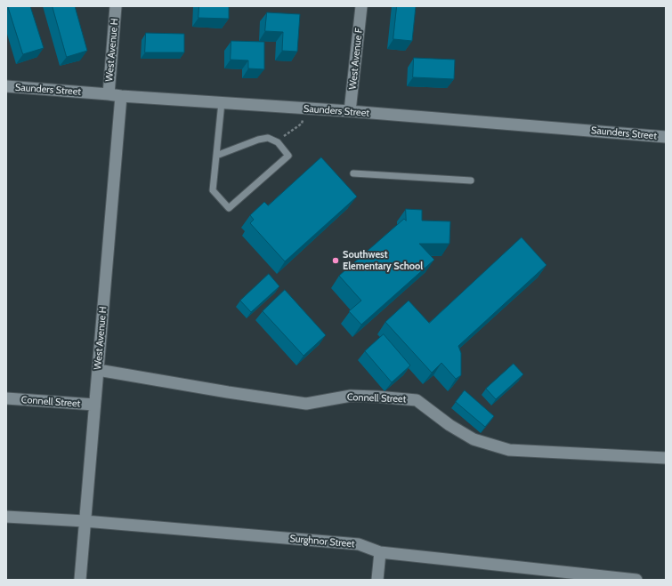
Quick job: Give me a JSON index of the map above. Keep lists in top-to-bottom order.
{
  "streets": {
    "street": [
      "West Avenue H",
      "West Avenue F",
      "Saunders Street",
      "Connell Street",
      "Surghnor Street"
    ]
  },
  "crossings": [
    ["West Avenue H", "Saunders Street"],
    ["West Avenue H", "Connell Street"],
    ["West Avenue H", "Surghnor Street"],
    ["West Avenue F", "Saunders Street"]
  ],
  "places": ["Southwest Elementary School"]
}
